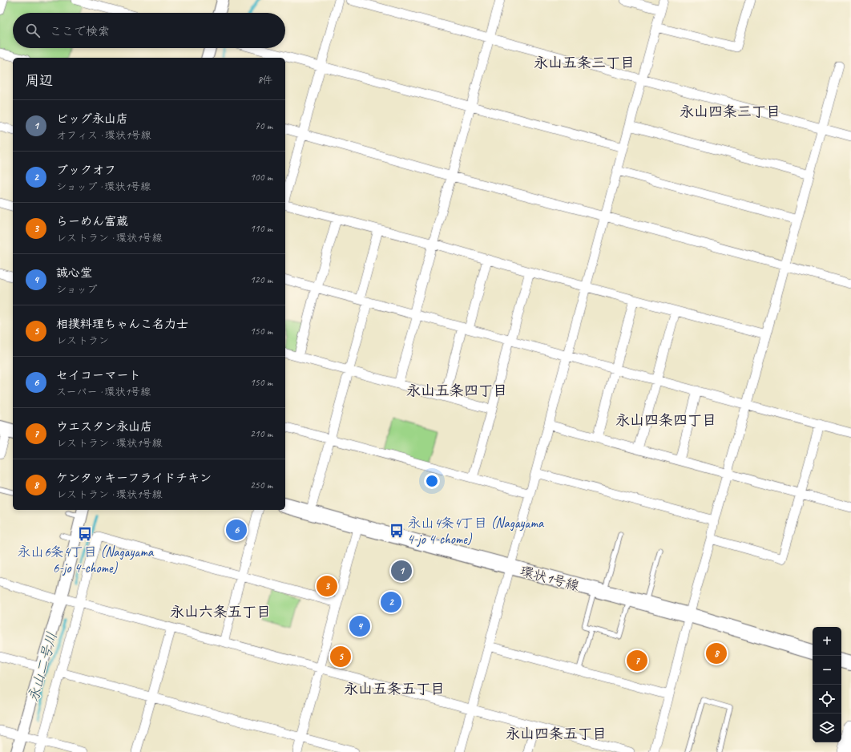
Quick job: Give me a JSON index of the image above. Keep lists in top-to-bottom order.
{
  "streets": {
    "main road": ["環状1号線"]
  },
  "districts": [
    "永山五条三丁目",
    "永山四条三丁目",
    "永山五条四丁目",
    "永山四条四丁目",
    "永山六条五丁目",
    "永山五条五丁目",
    "永山四条五丁目"
  ],
  "water": ["永山二号川"],
  "places": {
    "bus stop": ["永山4条4丁目 (Nagayama 4-jo 4-chome)", "永山6条4丁目 (Nagayama 6-jo 4-chome)"]
  },
  "page": {
    "search": "ここで検索",
    "heading": ["周辺", "8件"],
    "list": [
      {
        "mark": "1",
        "name": "ビッグ永山店",
        "note": "オフィス · 環状1号線",
        "value": "70 m"
      },
      {
        "mark": "2",
        "name": "ブックオフ",
        "note": "ショップ · 環状1号線",
        "value": "100 m"
      },
      {
        "mark": "3",
        "name": "らーめん富蔵",
        "note": "レストラン · 環状1号線",
        "value": "110 m"
      },
      {
        "mark": "4",
        "name": "誠心堂",
        "note": "ショップ",
        "value": "120 m"
      },
      {
        "mark": "5",
        "name": "相撲料理ちゃんこ名力士",
        "note": "レストラン",
        "value": "150 m"
      },
      {
        "mark": "6",
        "name": "セイコーマート",
        "note": "スーパー · 環状1号線",
        "value": "150 m"
      },
      {
        "mark": "7",
        "name": "ウエスタン永山店",
        "note": "レストラン · 環状1号線",
        "value": "210 m"
      },
      {
        "mark": "8",
        "name": "ケンタッキーフライドチキン",
        "note": "レストラン · 環状1号線",
        "value": "250 m"
      }
    ],
    "pins": [
      "6",
      "1",
      "3",
      "2",
      "4",
      "8",
      "5",
      "7"
    ],
    "map_buttons": ["+", "−"]
  }
}
